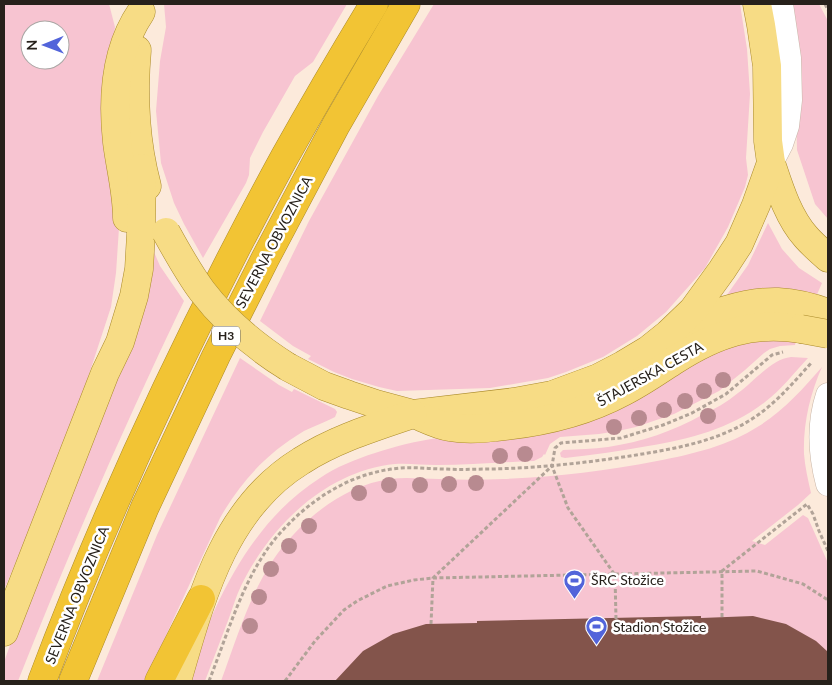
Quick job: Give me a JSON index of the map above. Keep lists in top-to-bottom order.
{
  "streets": {
    "highway": ["SEVERNA OBVOZNICA", "H3"],
    "main road": ["ŠTAJERSKA CESTA"]
  },
  "places": {
    "sports": ["ŠRC Stožice", "Stadion Stožice"]
  },
  "north": "left"
}
